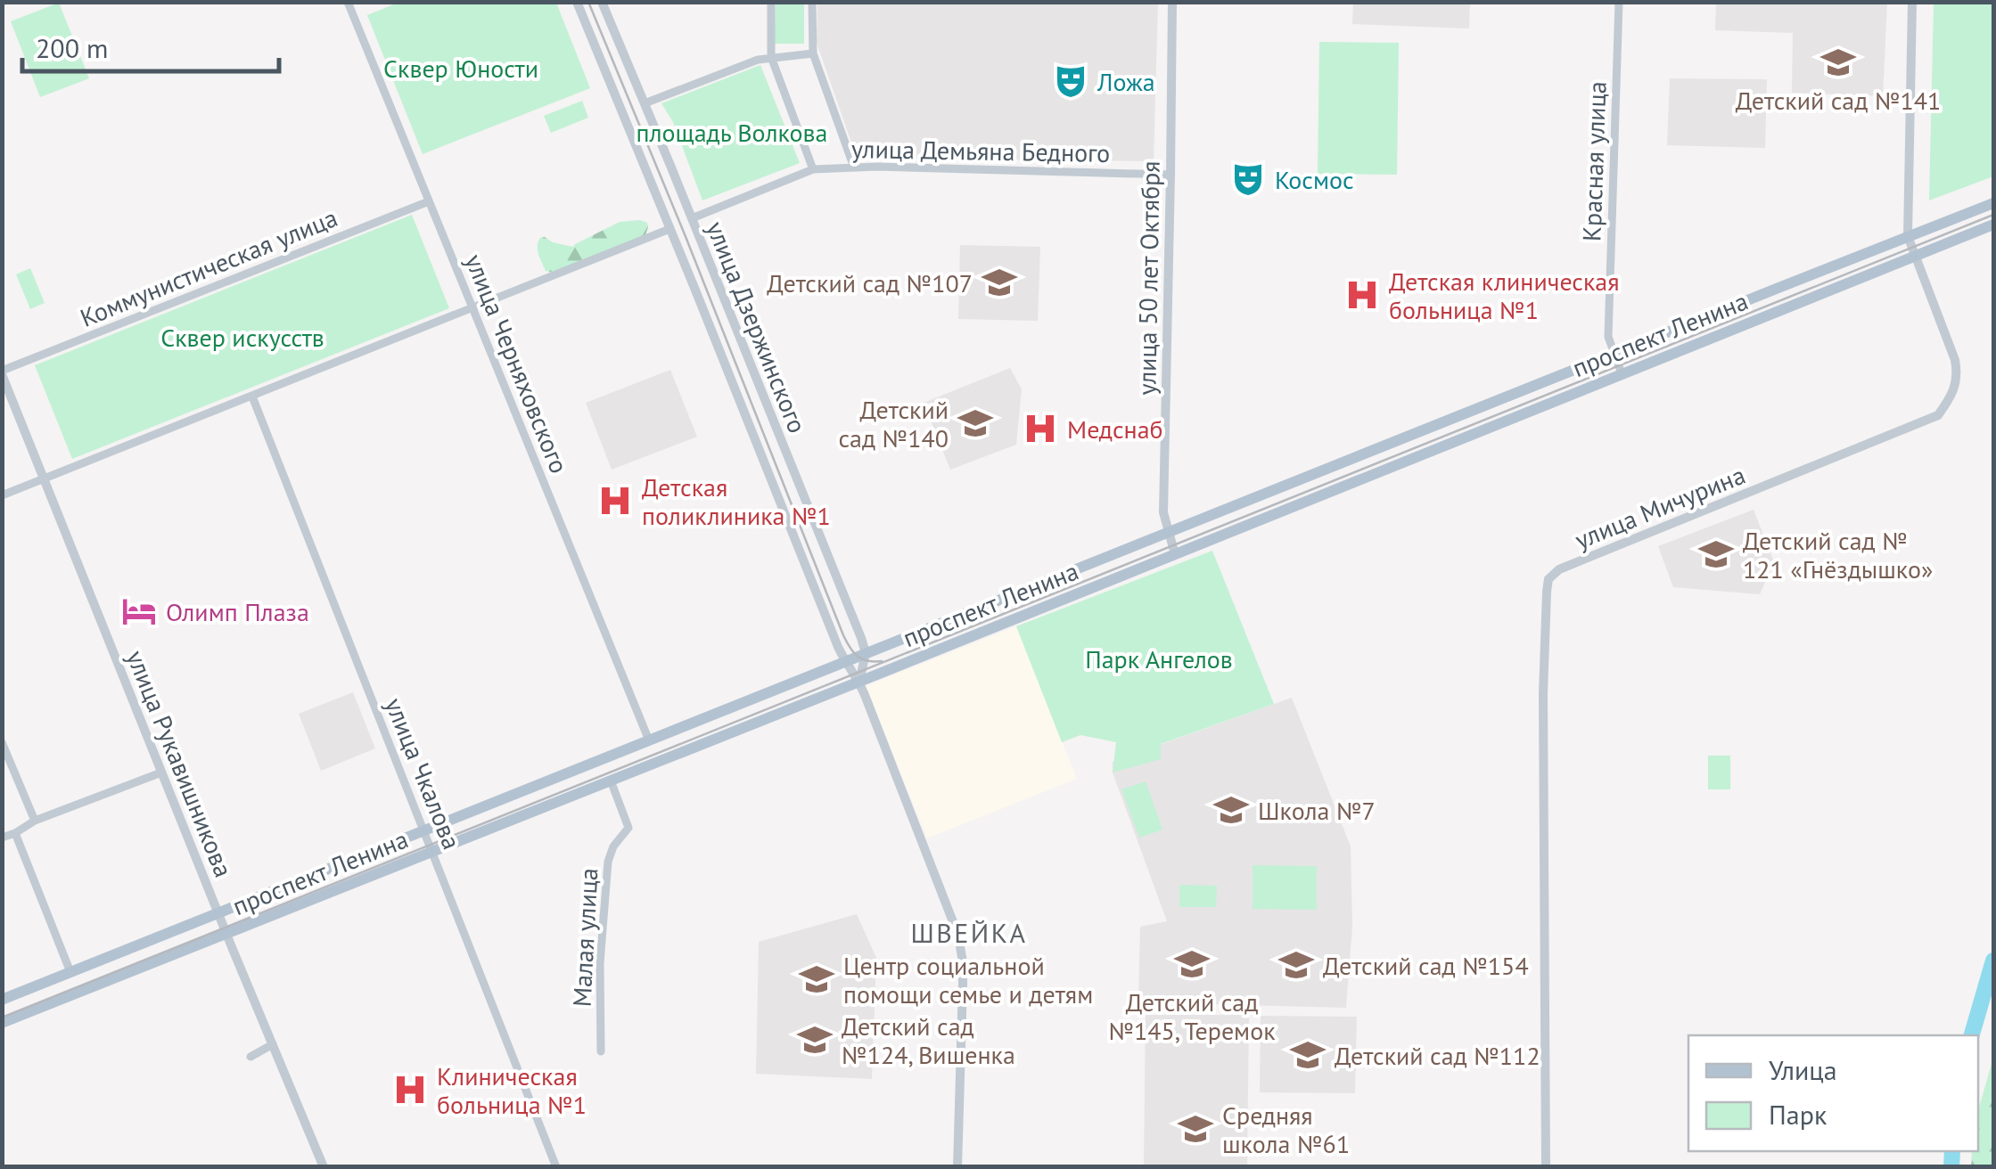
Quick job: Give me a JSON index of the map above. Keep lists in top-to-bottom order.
{
  "streets": {
    "main road": ["проспект Ленина"],
    "street": [
      "улица Демьяна Бедного",
      "Красная улица",
      "Коммунистическая улица",
      "улица 50 лет Октября",
      "улица Дзержинского",
      "улица Черняховского",
      "улица Мичурина",
      "улица Рукавишникова",
      "улица Чкалова",
      "Малая улица"
    ]
  },
  "crossings": [
    ["улица Демьяна Бедного", "улица 50 лет Октября"],
    ["улица Демьяна Бедного", "улица Дзержинского"],
    ["Красная улица", "проспект Ленина"],
    ["Коммунистическая улица", "улица Черняховского"],
    ["Коммунистическая улица", "улица Рукавишникова"],
    ["улица 50 лет Октября", "проспект Ленина"],
    ["улица Дзержинского", "проспект Ленина"],
    ["проспект Ленина", "улица Черняховского"],
    ["проспект Ленина", "улица Мичурина"],
    ["проспект Ленина", "улица Рукавишникова"],
    ["проспект Ленина", "улица Чкалова"],
    ["проспект Ленина", "Малая улица"]
  ],
  "districts": ["ШВЕЙКА"],
  "parks": [
    "Сквер Юности",
    "площадь Волкова",
    "Сквер искусств",
    "Парк Ангелов"
  ],
  "places": {
    "school or university": [
      "Детский сад №141",
      "Детский сад №107",
      "Детский сад №140",
      "Детский сад № 121 «Гнёздышко»",
      "Школа №7",
      "Детский сад №145, Теремок",
      "Детский сад №154",
      "Центр социальной помощи семье и детям",
      "Детский сад №124, Вишенка",
      "Детский сад №112",
      "Средняя школа №61"
    ],
    "theatre": ["Ложа", "Космос"],
    "hospital": [
      "Детская клиническая больница №1",
      "Медснаб",
      "Детская поликлиника №1",
      "Клиническая больница №1"
    ],
    "hotel": ["Олимп Плаза"]
  },
  "legend": ["Улица", "Парк"],
  "scale_bar": "200 m"
}
